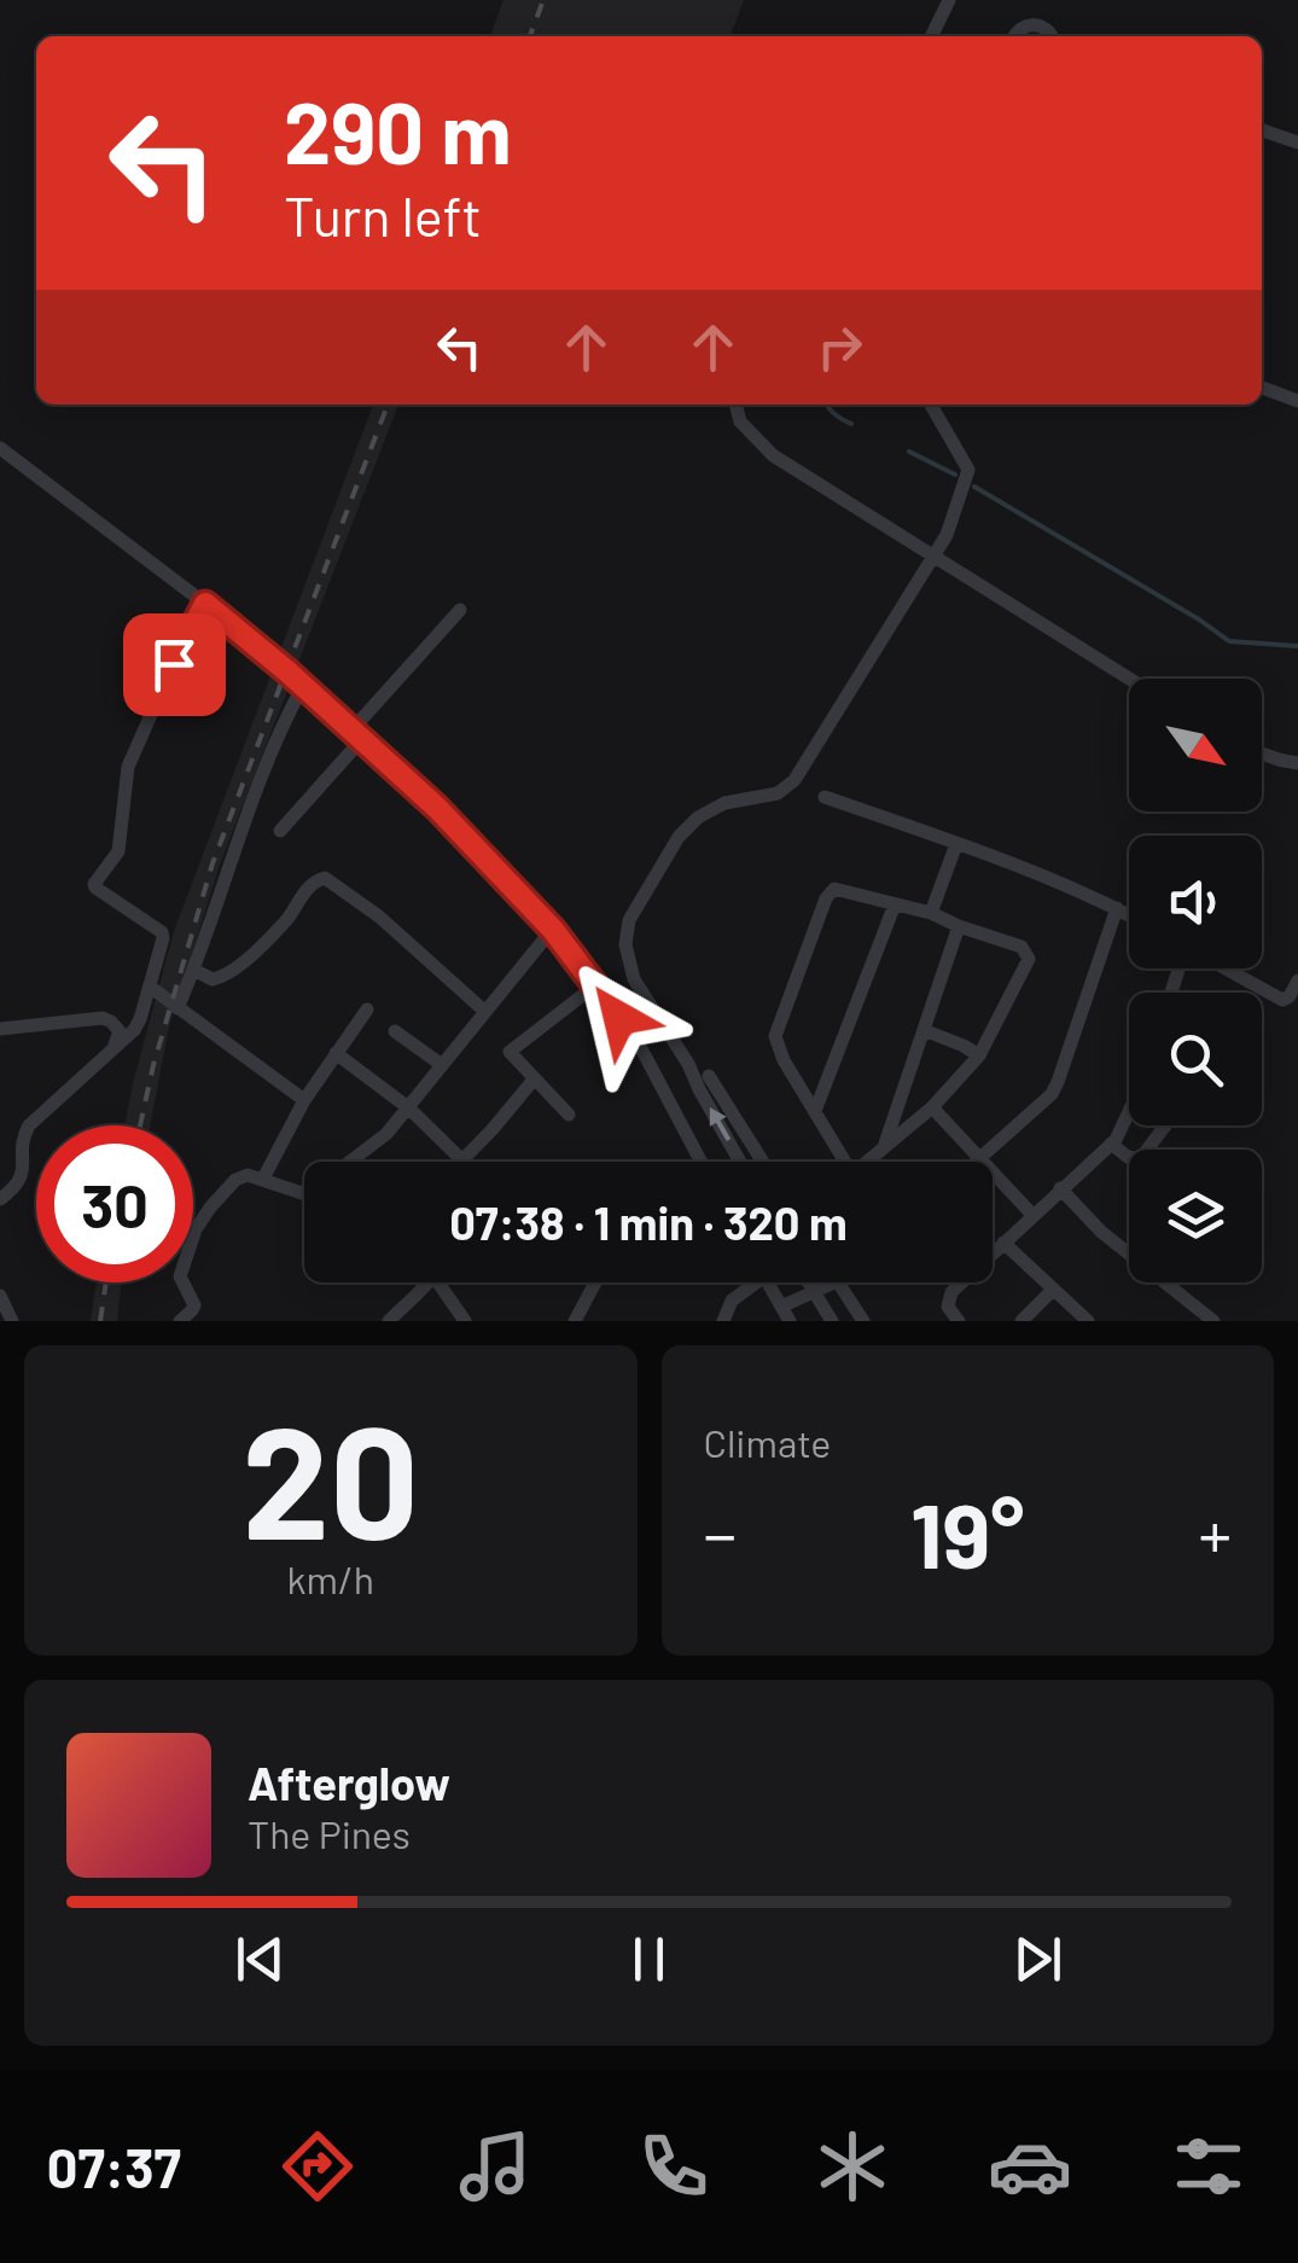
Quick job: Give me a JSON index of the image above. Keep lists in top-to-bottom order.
{
  "north": "bottom right",
  "page": {
    "turn": ["290 m", "Turn left"],
    "limit": "30",
    "trip": "07:38 · 1 min · 320 m",
    "tile": [
      ["20", "km/h"],
      "Climate"
    ],
    "heat": ["−", "19°", "+"],
    "song": ["Afterglow", "The Pines"],
    "tabs": "07:37"
  }
}
